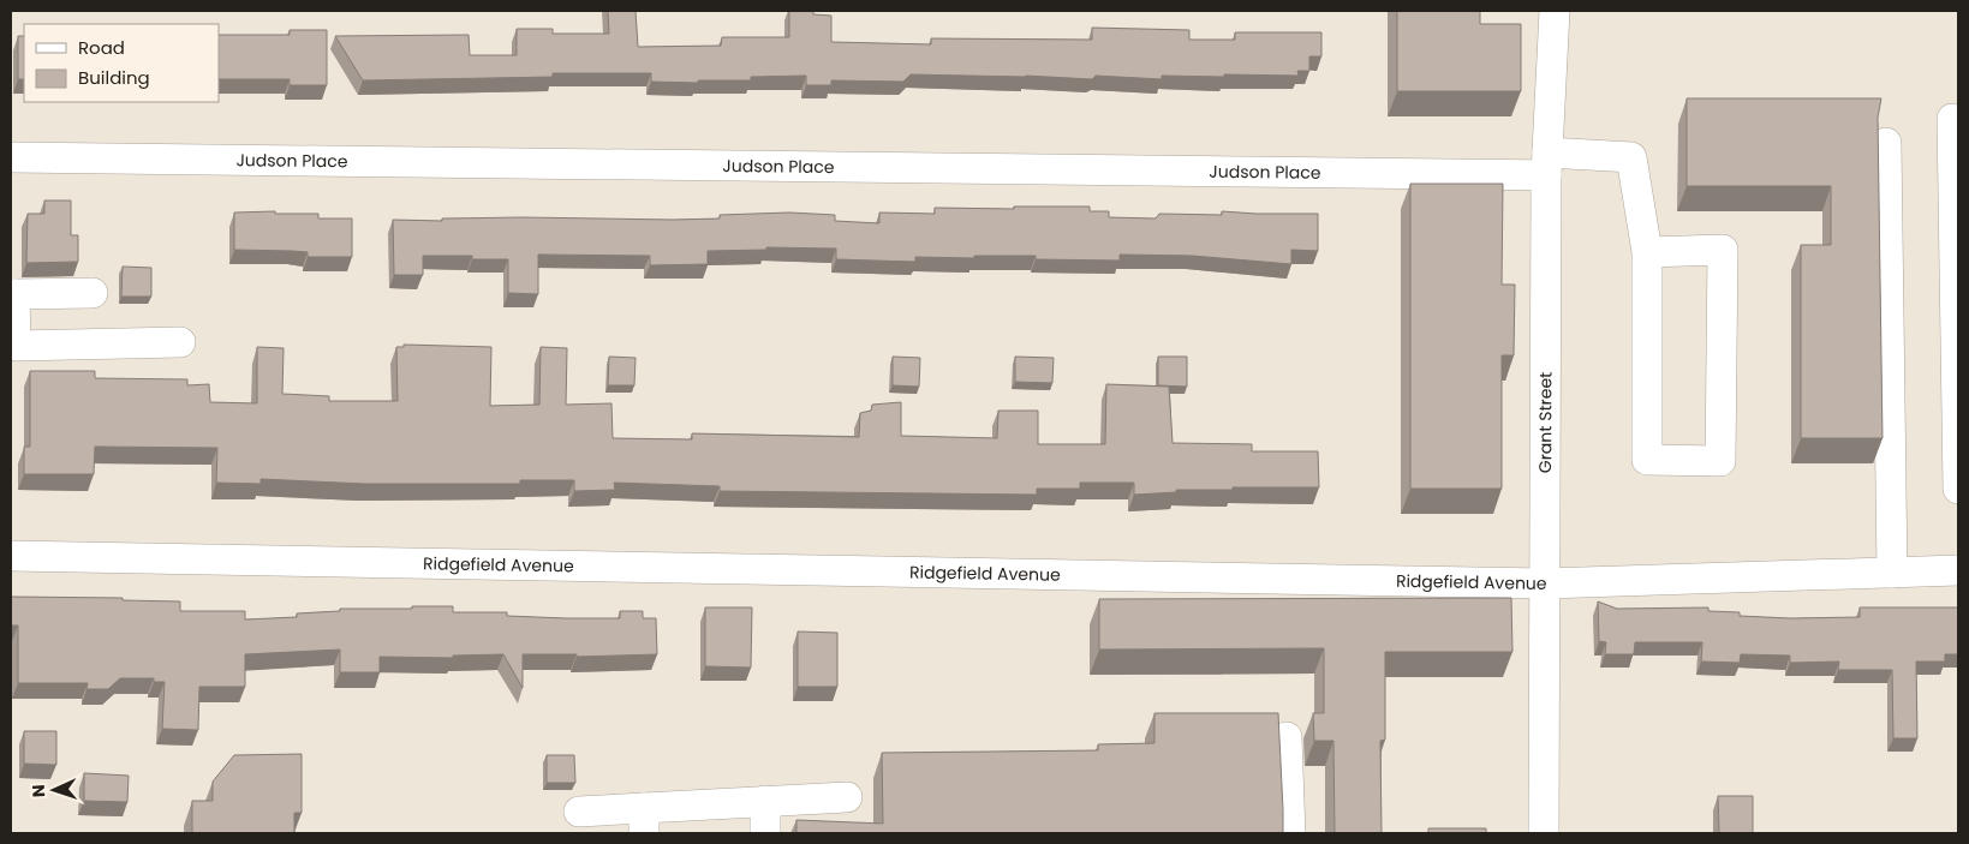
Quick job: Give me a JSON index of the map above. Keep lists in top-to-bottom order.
{
  "streets": {
    "street": ["Judson Place", "Grant Street", "Ridgefield Avenue"]
  },
  "crossings": [
    ["Judson Place", "Grant Street"],
    ["Grant Street", "Ridgefield Avenue"]
  ],
  "legend": ["Road", "Building"],
  "north": "left"
}
